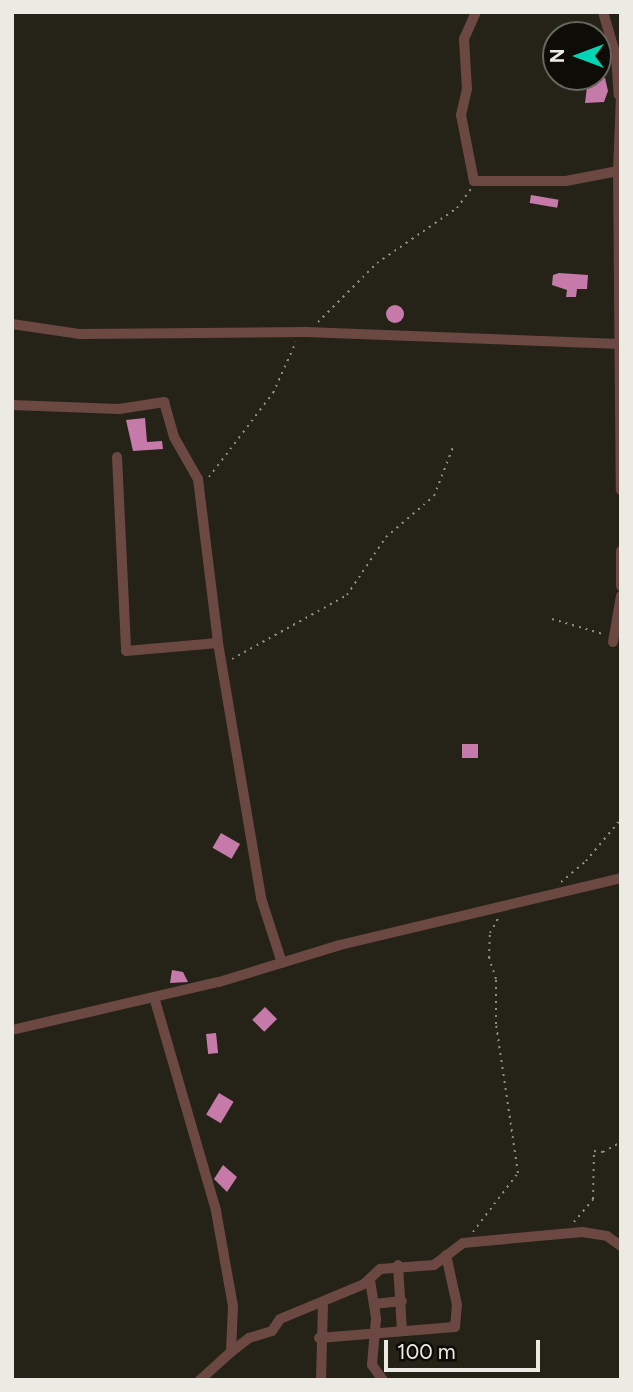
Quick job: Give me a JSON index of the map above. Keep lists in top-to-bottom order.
{
  "scale_bar": "100 m",
  "north": "left"
}
